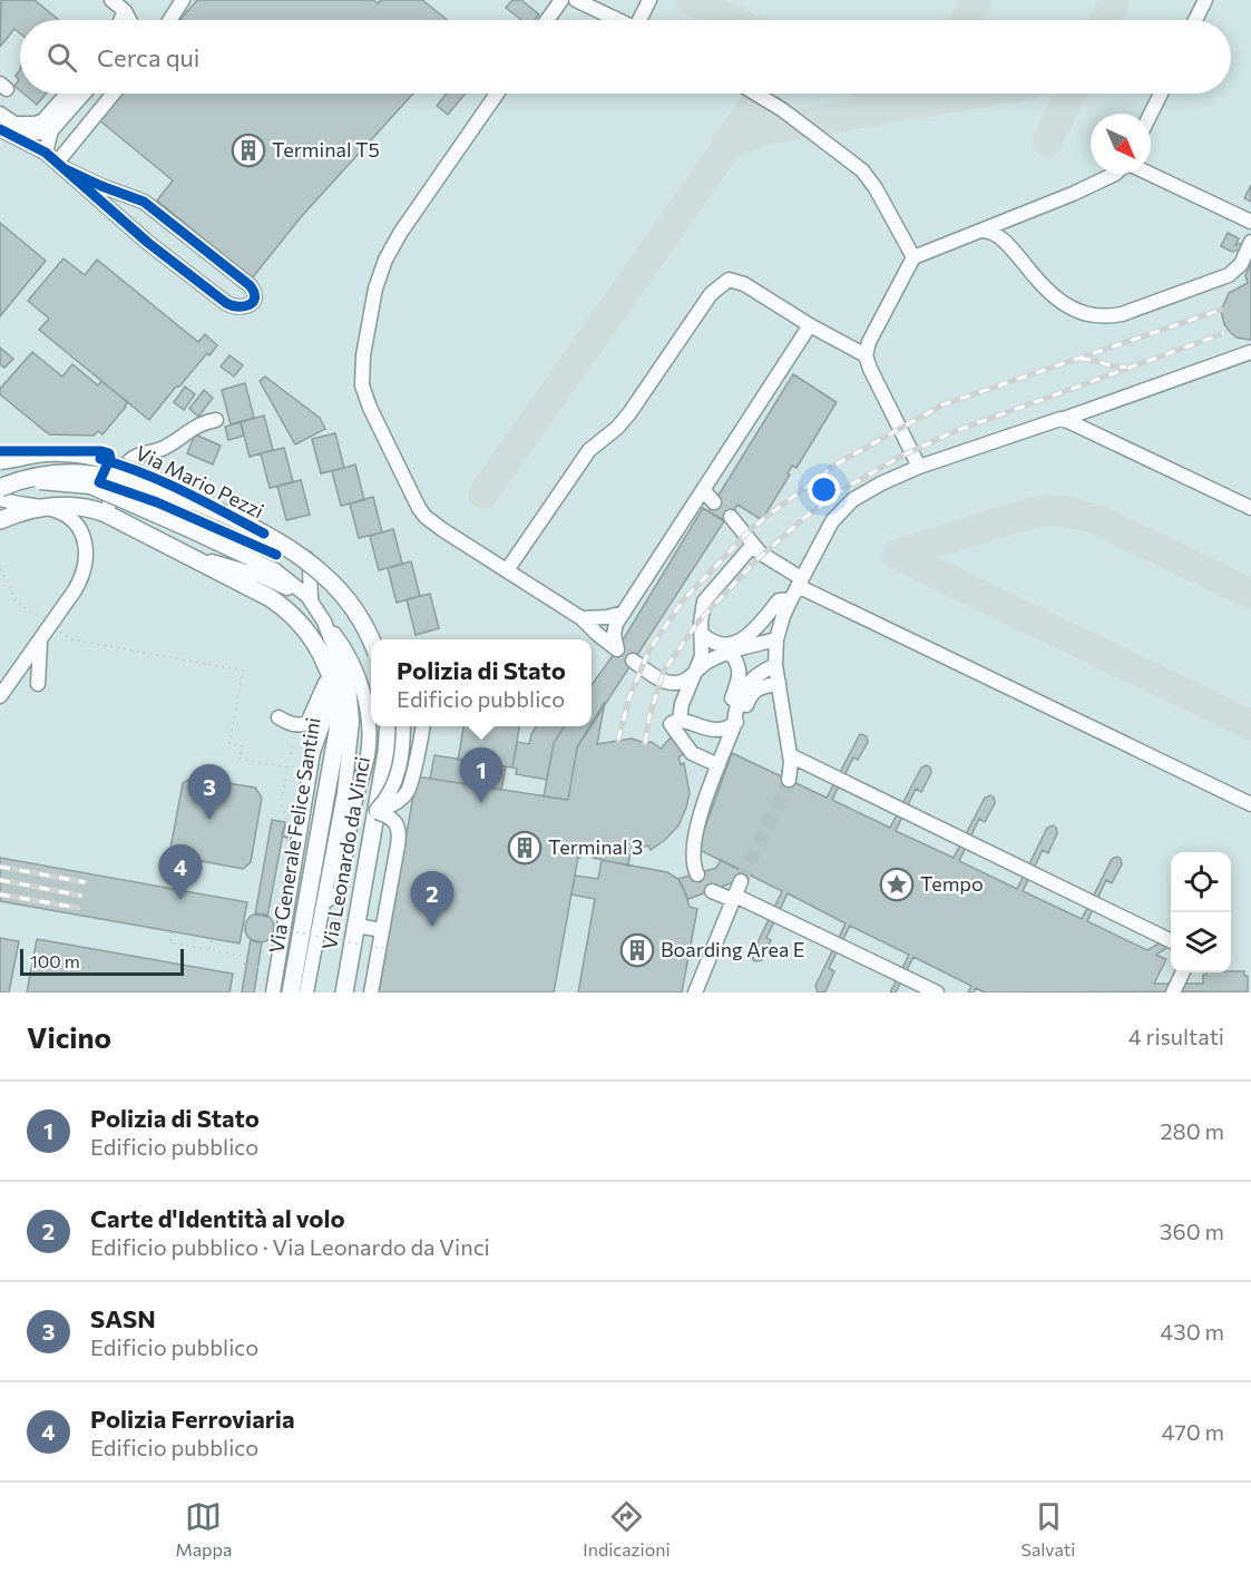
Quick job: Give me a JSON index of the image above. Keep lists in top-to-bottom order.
{
  "streets": {
    "main road": ["Via Generale Felice Santini", "Via Leonardo da Vinci"],
    "street": ["Via Mario Pezzi"]
  },
  "places": {
    "building": ["Terminal T5", "Terminal 3", "Boarding Area E"],
    "place": ["Tempo"]
  },
  "scale_bar": "100 m",
  "north": "bottom right",
  "page": {
    "search": "Cerca qui",
    "popup": ["Polizia di Stato", "Edificio pubblico"],
    "pins": [
      "1",
      "3",
      "4",
      "2"
    ],
    "scale": "100 m",
    "heading": ["Vicino", "4 risultati"],
    "list": [
      {
        "mark": "1",
        "name": "Polizia di Stato",
        "note": "Edificio pubblico",
        "value": "280 m"
      },
      {
        "mark": "2",
        "name": "Carte d'Identità al volo",
        "note": "Edificio pubblico · Via Leonardo da Vinci",
        "value": "360 m"
      },
      {
        "mark": "3",
        "name": "SASN",
        "note": "Edificio pubblico",
        "value": "430 m"
      },
      {
        "mark": "4",
        "name": "Polizia Ferroviaria",
        "note": "Edificio pubblico",
        "value": "470 m"
      }
    ],
    "nav": ["Mappa", "Indicazioni", "Salvati"]
  }
}
